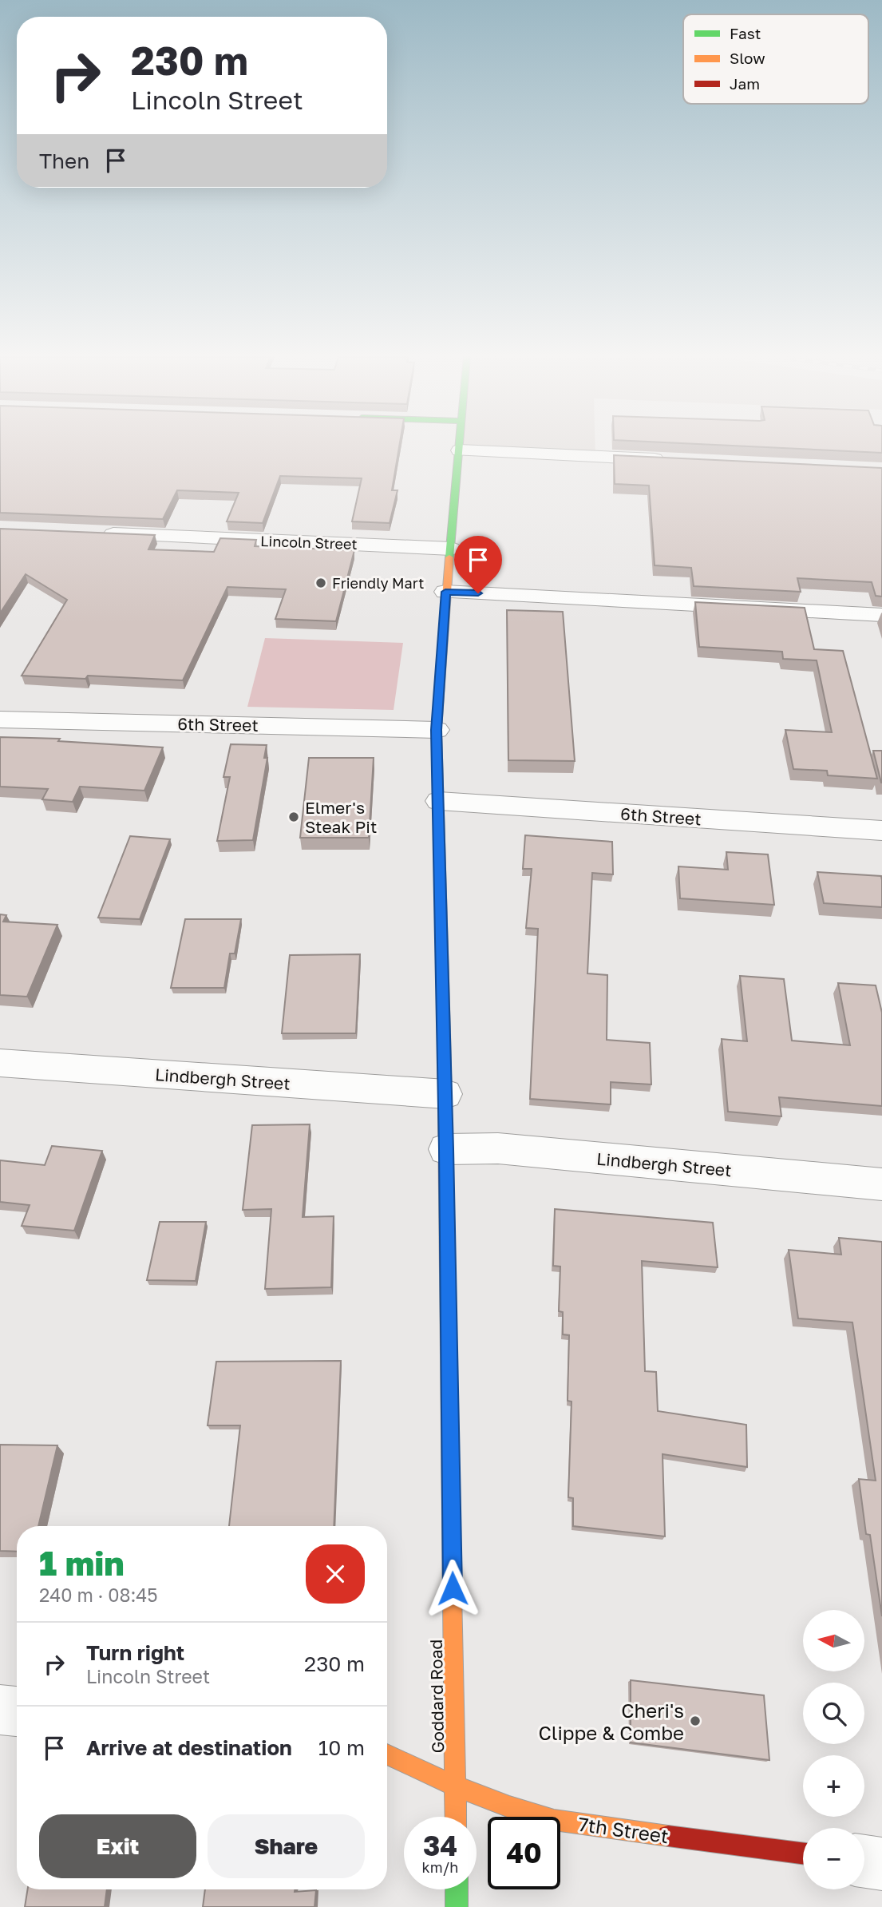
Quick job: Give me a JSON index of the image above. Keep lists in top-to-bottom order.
{
  "streets": {
    "street": [
      "Lincoln Street",
      "6th Street",
      "Lindbergh Street",
      "Goddard Road",
      "7th Street"
    ]
  },
  "crossings": [
    ["Lincoln Street", "Goddard Road"],
    ["6th Street", "Goddard Road"],
    ["Lindbergh Street", "Goddard Road"],
    ["Goddard Road", "7th Street"]
  ],
  "places": ["Friendly Mart", "Elmer's Steak Pit", "Cheri's Clippe & Combe"],
  "legend": ["Fast", "Slow", "Jam"],
  "north": "left",
  "page": {
    "turn": ["230 m", "Lincoln Street"],
    "then": "Then",
    "heading": ["1 min", "240 m · 08:45"],
    "map_buttons": ["+", "−"],
    "list": [
      {
        "name": "Turn right",
        "note": "Lincoln Street",
        "value": "230 m"
      },
      {
        "name": "Arrive at destination",
        "value": "10 m"
      }
    ],
    "buttons": ["Exit", "Share"],
    "speed": "34 km/h",
    "limit": "40"
  }
}
